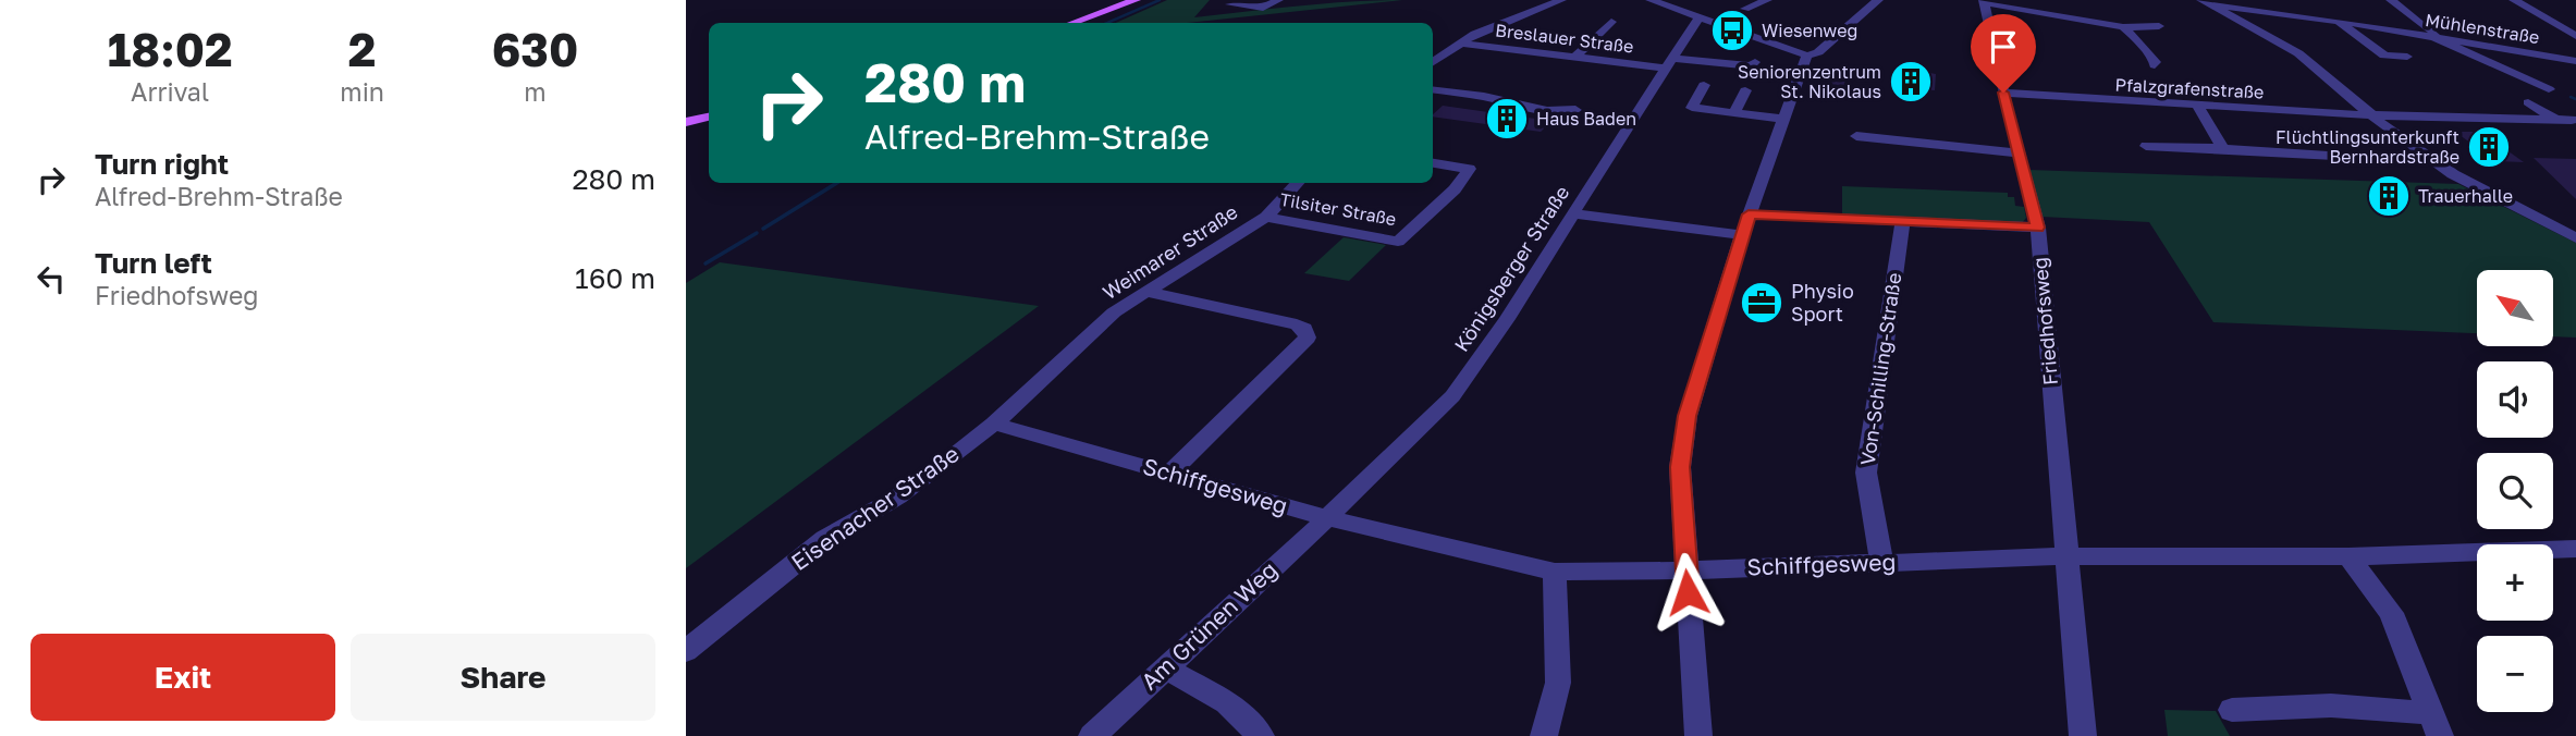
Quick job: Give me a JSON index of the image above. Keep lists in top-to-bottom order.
{
  "streets": {
    "street": [
      "Mühlenstraße",
      "Breslauer Straße",
      "Pfalzgrafenstraße",
      "Tilsiter Straße",
      "Weimarer Straße",
      "Königsberger Straße",
      "Friedhofsweg",
      "Von-Schilling-Straße",
      "Schiffgesweg",
      "Eisenacher Straße",
      "Am Grünen Weg"
    ]
  },
  "crossings": [
    ["Breslauer Straße", "Königsberger Straße"],
    ["Pfalzgrafenstraße", "Friedhofsweg"],
    ["Tilsiter Straße", "Weimarer Straße"],
    ["Weimarer Straße", "Schiffgesweg"],
    ["Weimarer Straße", "Eisenacher Straße"],
    ["Königsberger Straße", "Schiffgesweg"],
    ["Königsberger Straße", "Am Grünen Weg"],
    ["Friedhofsweg", "Schiffgesweg"],
    ["Von-Schilling-Straße", "Schiffgesweg"],
    ["Schiffgesweg", "Eisenacher Straße"],
    ["Schiffgesweg", "Am Grünen Weg"]
  ],
  "places": {
    "bus stop": ["Wiesenweg"],
    "building": [
      "Seniorenzentrum St. Nikolaus",
      "Haus Baden",
      "Flüchtlingsunterkunft Bernhardstraße",
      "Trauerhalle"
    ],
    "office": ["Physio Sport"]
  },
  "north": "top left",
  "page": {
    "eta": [
      "18:02",
      "Arrival",
      "2",
      "min",
      "630",
      "m"
    ],
    "turn": ["280 m", "Alfred-Brehm-Straße"],
    "list": [
      {
        "name": "Turn right",
        "note": "Alfred-Brehm-Straße",
        "value": "280 m"
      },
      {
        "name": "Turn left",
        "note": "Friedhofsweg",
        "value": "160 m"
      }
    ],
    "map_buttons": ["+", "−"],
    "buttons": ["Exit", "Share"]
  }
}
